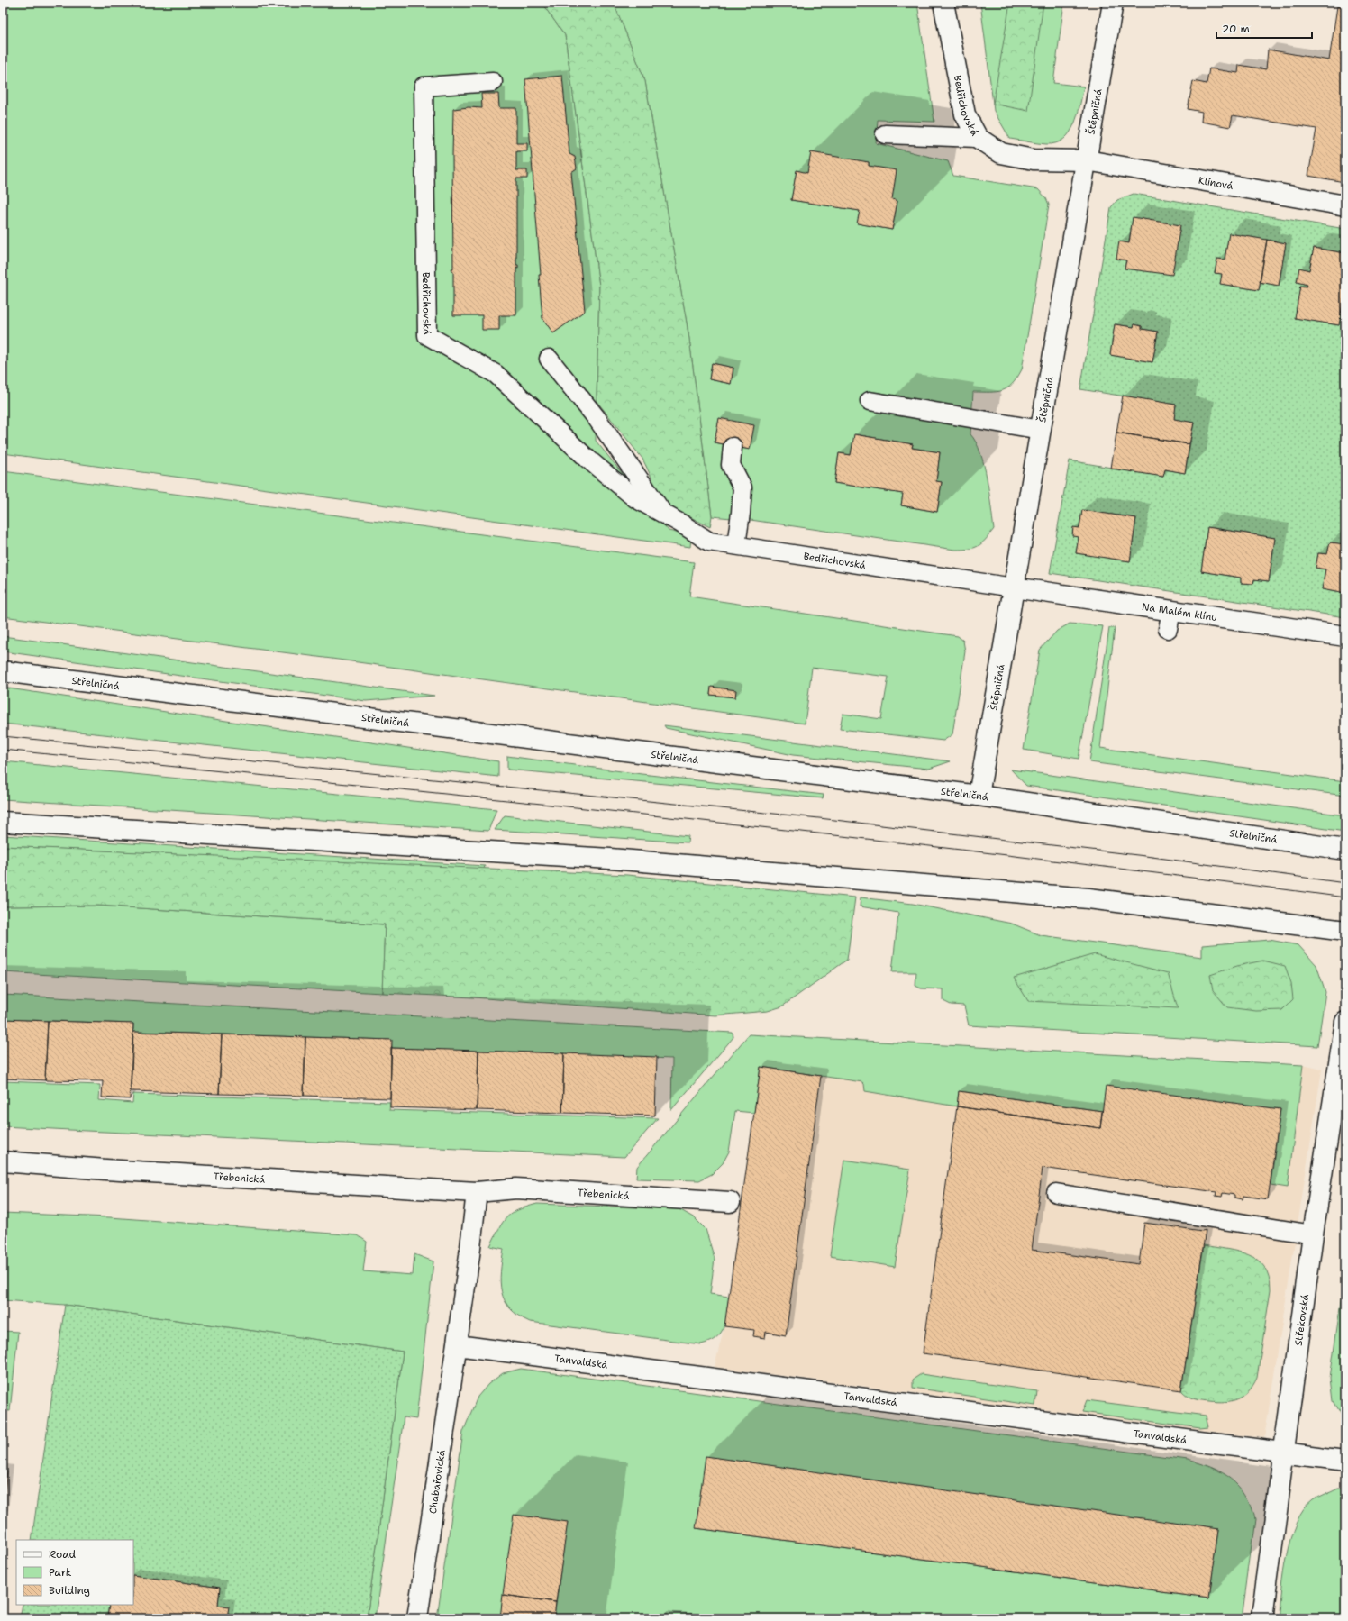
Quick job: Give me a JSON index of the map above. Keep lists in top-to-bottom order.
{
  "streets": {
    "street": [
      "Bedřichovská",
      "Štěpničná",
      "Klínová",
      "Na Malém klínu",
      "Střelničná",
      "Třebenická",
      "Střekovská",
      "Tanvaldská",
      "Chabařovická"
    ]
  },
  "crossings": [
    ["Bedřichovská", "Štěpničná"],
    ["Bedřichovská", "Klínová"],
    ["Bedřichovská", "Na Malém klínu"],
    ["Štěpničná", "Klínová"],
    ["Štěpničná", "Na Malém klínu"],
    ["Štěpničná", "Střelničná"],
    ["Střekovská", "Tanvaldská"],
    ["Tanvaldská", "Chabařovická"]
  ],
  "legend": ["Road", "Park", "Building"],
  "scale_bar": "20 m"
}
